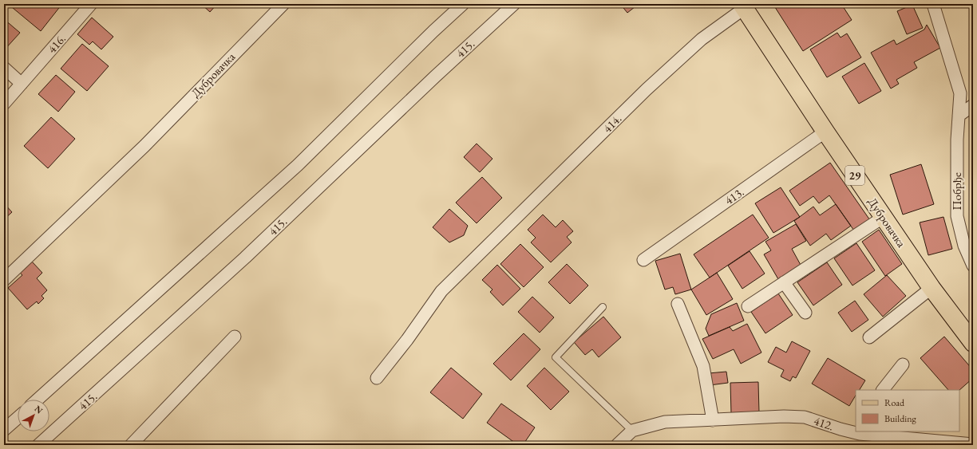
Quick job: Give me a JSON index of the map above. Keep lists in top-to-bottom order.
{
  "streets": {
    "main road": ["Дубровачка", "29"],
    "street": [
      "416.",
      "415.",
      "414.",
      "Побрђе",
      "413.",
      "412."
    ]
  },
  "crossings": [
    ["Дубровачка", "414."],
    ["Дубровачка", "413."]
  ],
  "legend": ["Road", "Building"],
  "north": "top right"
}
